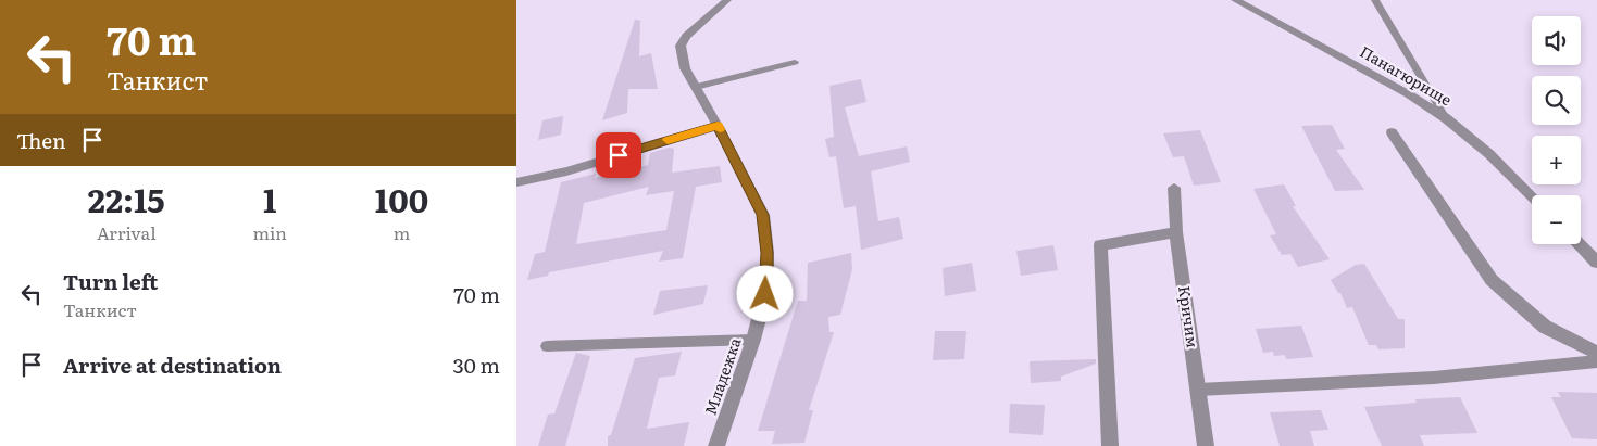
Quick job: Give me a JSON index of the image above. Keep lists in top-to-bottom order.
{
  "streets": {
    "street": ["Панагюрище", "Кричим", "Младежка"]
  },
  "page": {
    "turn": ["70 m", "Танкист"],
    "map_buttons": ["+", "−"],
    "then": "Then",
    "eta": [
      "22:15",
      "Arrival",
      "1",
      "min",
      "100",
      "m"
    ],
    "list": [
      {
        "name": "Turn left",
        "note": "Танкист",
        "value": "70 m"
      },
      {
        "name": "Arrive at destination",
        "value": "30 m"
      }
    ]
  }
}
